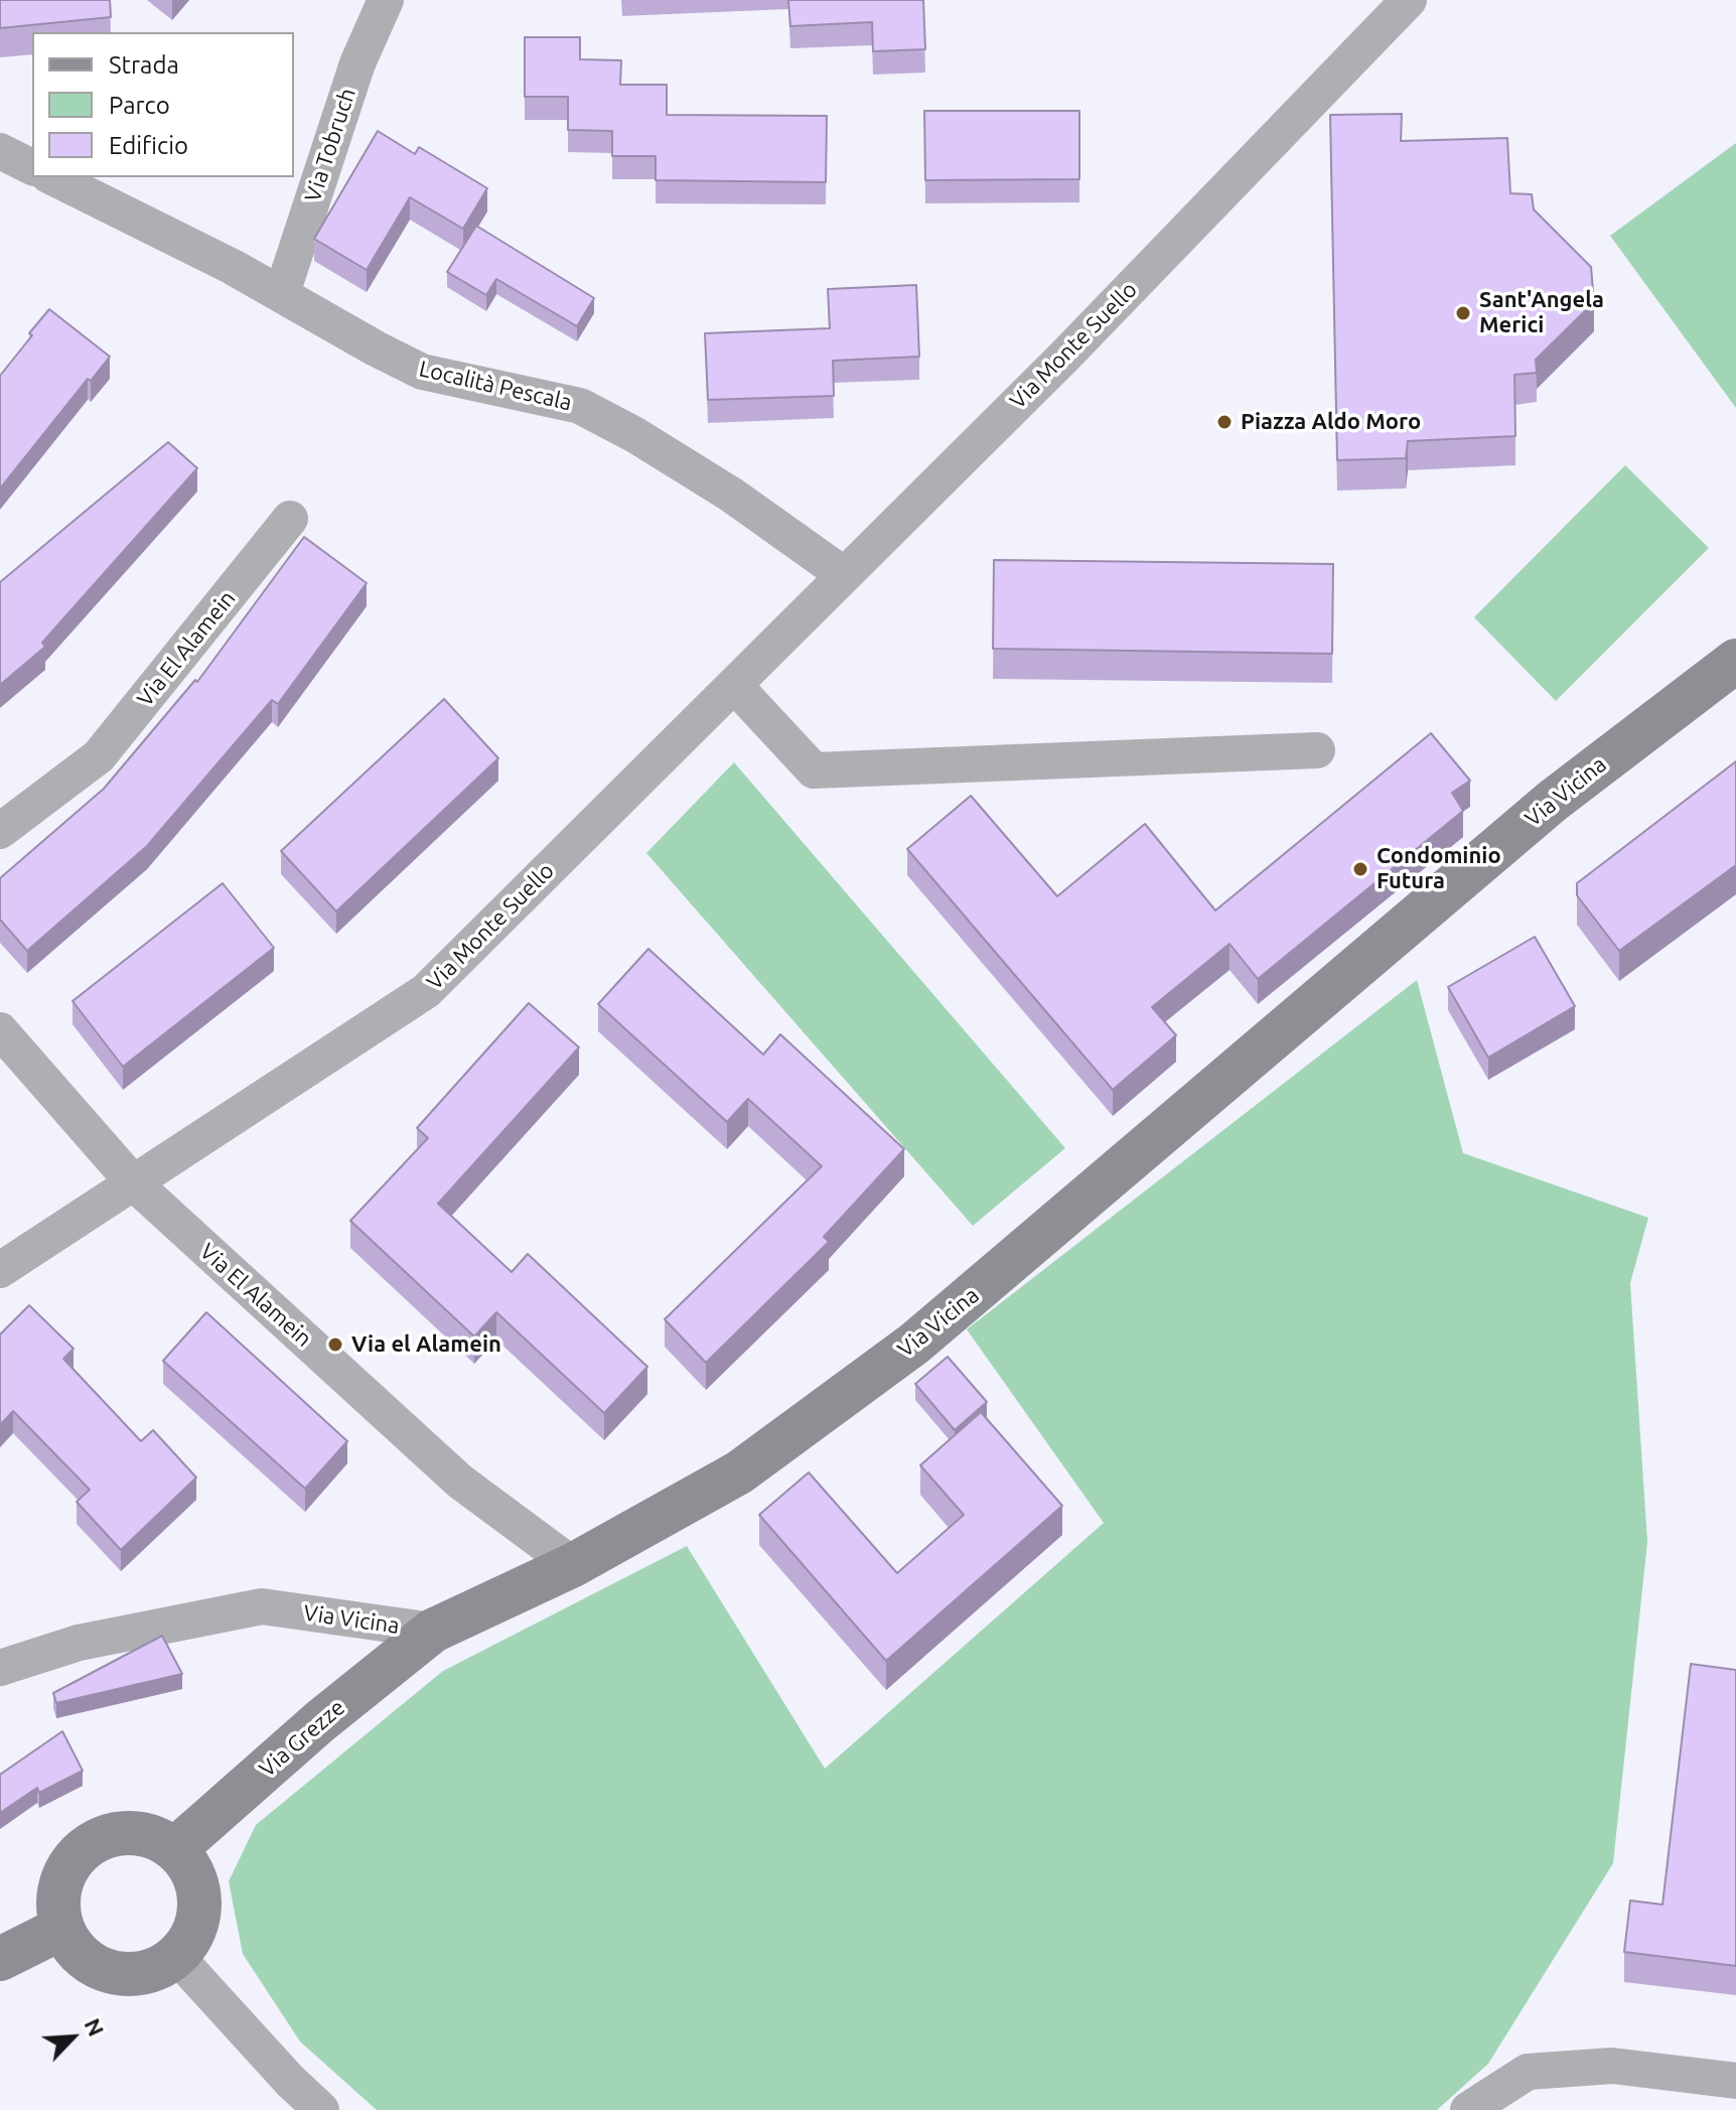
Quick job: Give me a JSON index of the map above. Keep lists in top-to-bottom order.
{
  "streets": {
    "street": [
      "Via Tobruch",
      "Via Monte Suello",
      "Località Pescala",
      "Via El Alamein",
      "Via Vicina",
      "Via Grezze"
    ]
  },
  "crossings": [
    ["Via Tobruch", "Località Pescala"],
    ["Via Monte Suello", "Località Pescala"],
    ["Via Monte Suello", "Via El Alamein"],
    ["Via El Alamein", "Via Vicina"],
    ["Via Vicina", "Via Grezze"]
  ],
  "places": [
    "Sant'Angela Merici",
    "Piazza Aldo Moro",
    "Condominio Futura",
    "Via el Alamein"
  ],
  "legend": ["Strada", "Parco", "Edificio"],
  "north": "top right"
}
